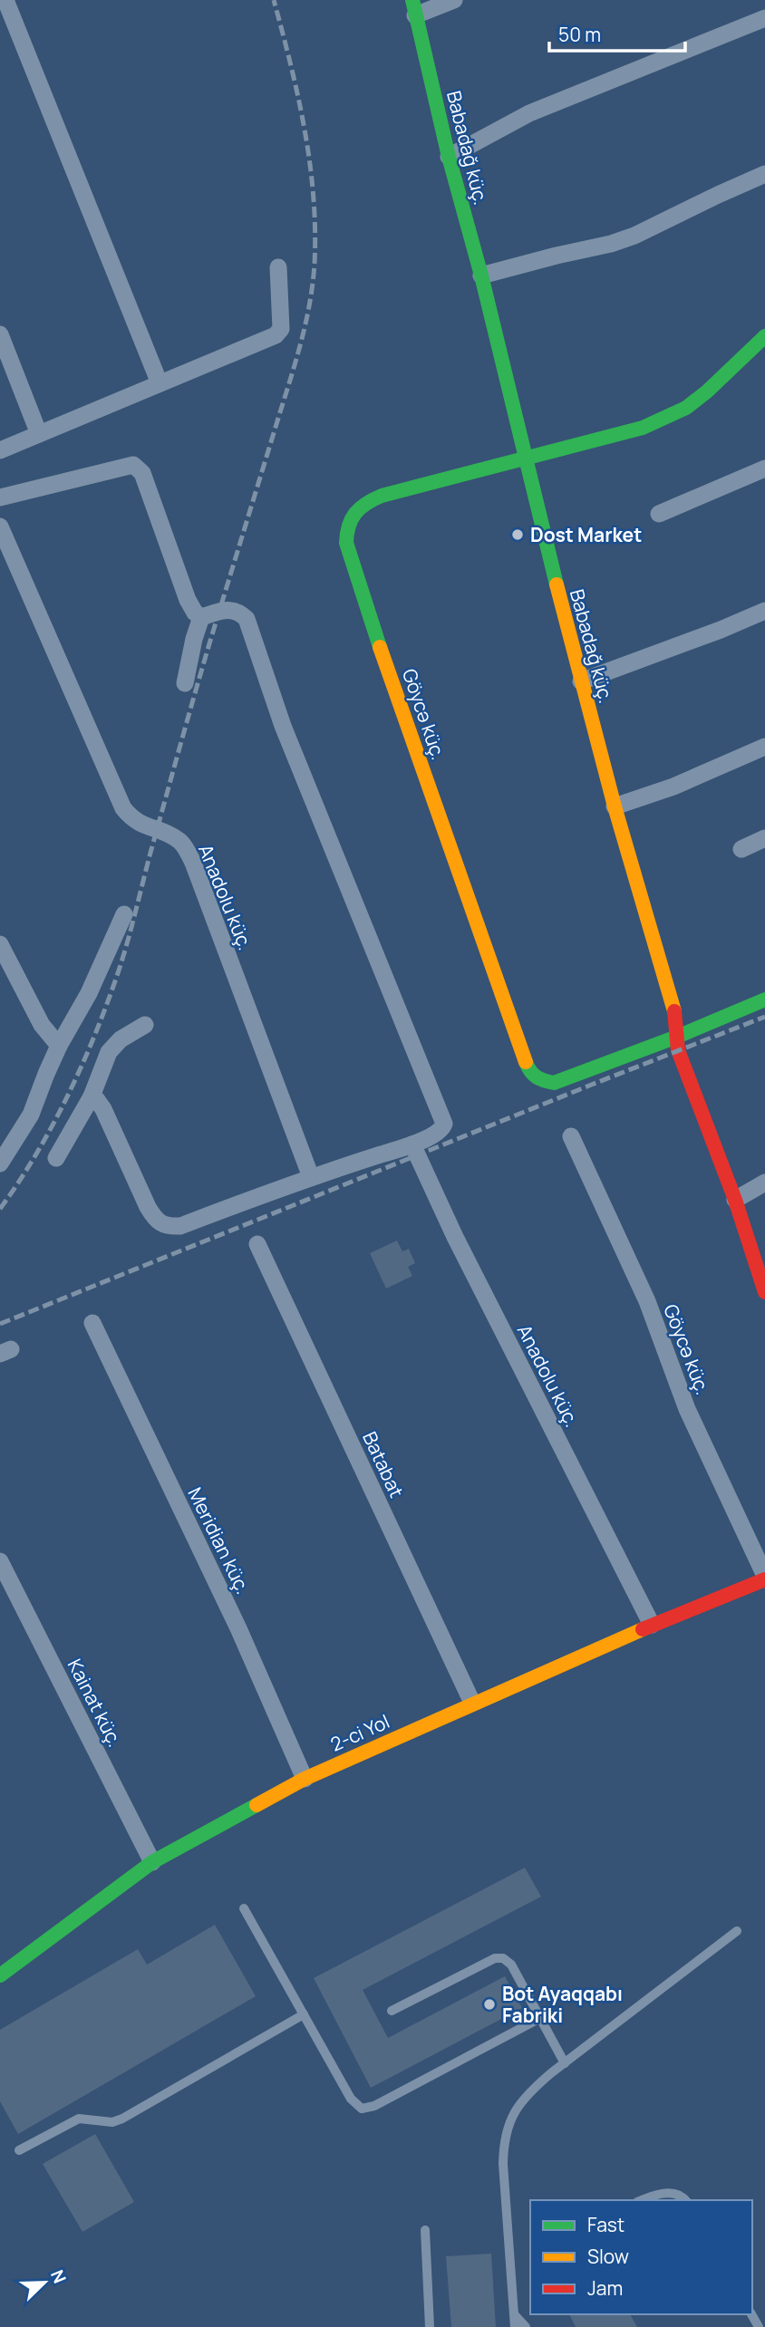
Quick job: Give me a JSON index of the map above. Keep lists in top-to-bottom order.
{
  "streets": {
    "street": [
      "Babadağ küç.",
      "Göycə küç.",
      "Anadolu küç.",
      "Batabat",
      "Meridian küç.",
      "Kainat küç.",
      "2-ci Yol"
    ]
  },
  "crossings": [
    ["Babadağ küç.", "Göycə küç."],
    ["Göycə küç.", "2-ci Yol"],
    ["Anadolu küç.", "2-ci Yol"],
    ["Batabat", "2-ci Yol"],
    ["Meridian küç.", "2-ci Yol"],
    ["Kainat küç.", "2-ci Yol"]
  ],
  "places": ["Dost Market", "Bot Ayaqqabı Fabriki"],
  "legend": ["Fast", "Slow", "Jam"],
  "scale_bar": "50 m",
  "north": "top right"
}
